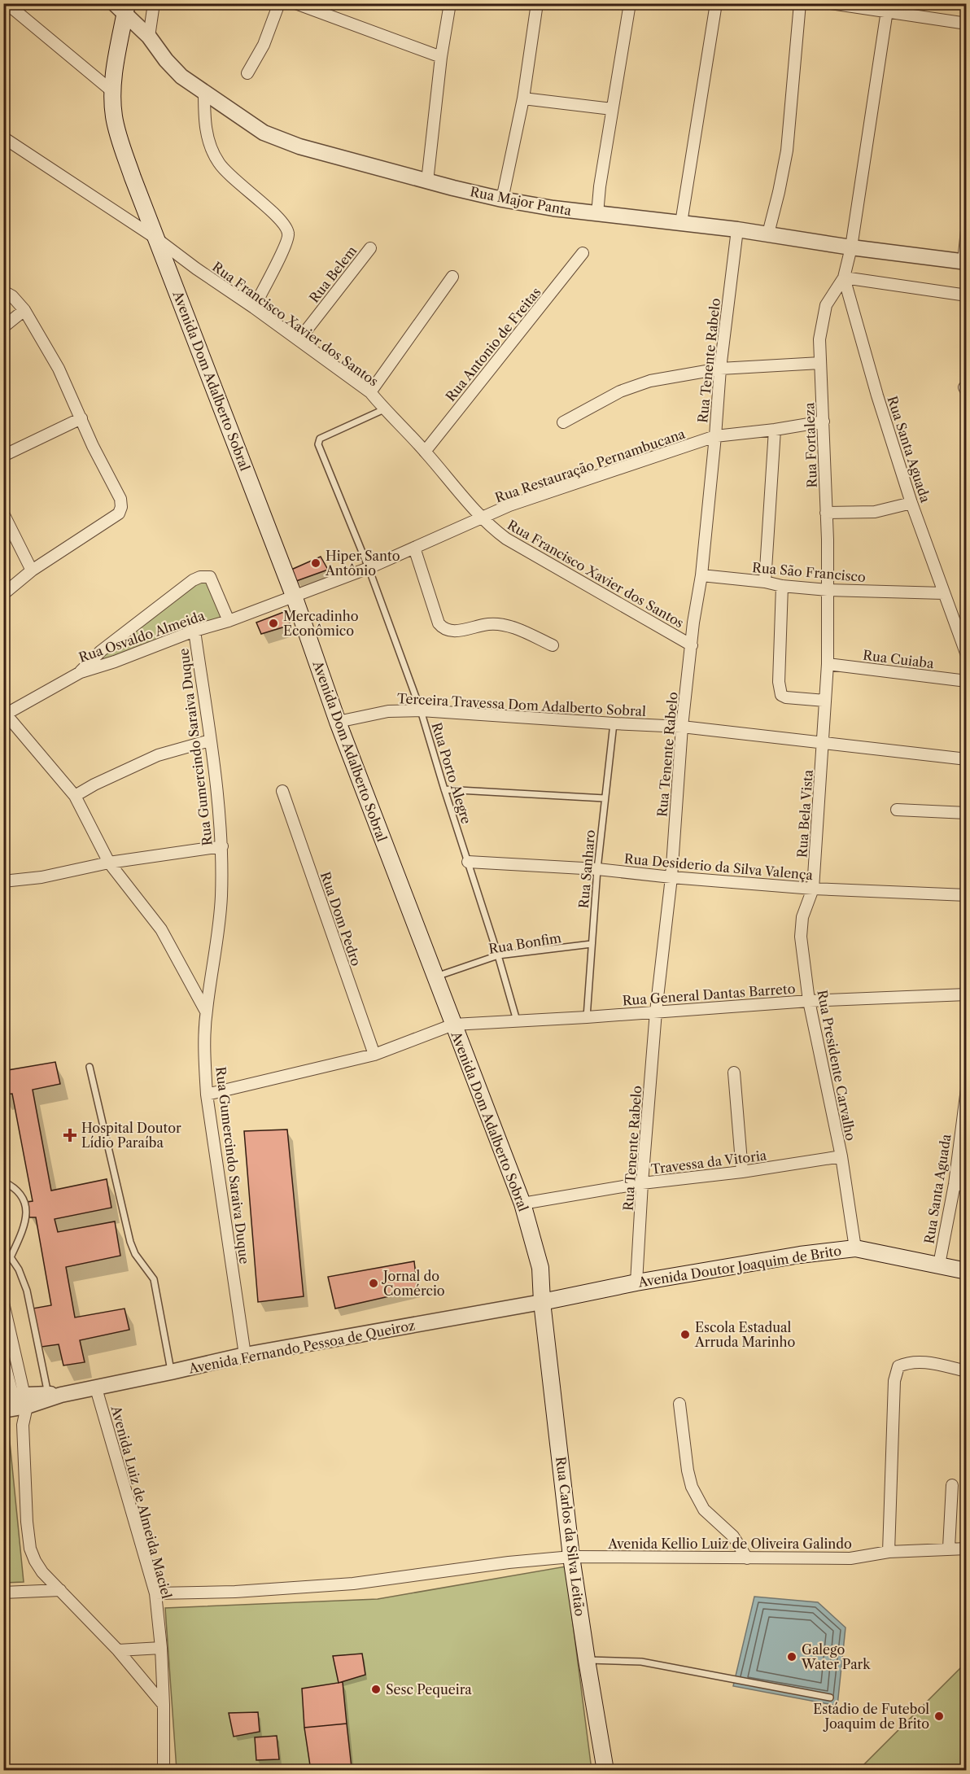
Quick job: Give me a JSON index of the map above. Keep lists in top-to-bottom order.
{
  "streets": {
    "main road": ["Avenida Dom Adalberto Sobral", "Avenida Doutor Joaquim de Brito", "Rua Carlos da Silva Leitão"],
    "street": [
      "Rua Major Panta",
      "Rua Belem",
      "Rua Francisco Xavier dos Santos",
      "Rua Antonio de Freitas",
      "Rua Tenente Rabelo",
      "Rua Fortaleza",
      "Rua Santa Aguada",
      "Rua Restauração Pernambucana",
      "Rua São Francisco",
      "Rua Osvaldo Almeida",
      "Rua Cuiaba",
      "Terceira Travessa Dom Adalberto Sobral",
      "Rua Gumercindo Saraiva Duque",
      "Rua Bela Vista",
      "Rua Desiderio da Silva Valença",
      "Rua Dom Pedro",
      "Rua General Dantas Barreto",
      "Rua Presidente Carvalho",
      "Travessa da Vitoria",
      "Avenida Fernando Pessoa de Queiroz",
      "Avenida Luiz de Almeida Maciel",
      "Avenida Kellio Luiz de Oliveira Galindo"
    ],
    "lane": ["Rua Porto Alegre", "Rua Sanharo", "Rua Bonfim"]
  },
  "crossings": [
    ["Rua Major Panta", "Rua Tenente Rabelo"],
    ["Rua Major Panta", "Avenida Dom Adalberto Sobral"],
    ["Rua Major Panta", "Rua Santa Aguada"],
    ["Rua Belem", "Rua Francisco Xavier dos Santos"],
    ["Rua Francisco Xavier dos Santos", "Rua Antonio de Freitas"],
    ["Rua Francisco Xavier dos Santos", "Rua Tenente Rabelo"],
    ["Rua Francisco Xavier dos Santos", "Avenida Dom Adalberto Sobral"],
    ["Rua Francisco Xavier dos Santos", "Rua Restauração Pernambucana"],
    ["Rua Francisco Xavier dos Santos", "Rua Porto Alegre"],
    ["Rua Tenente Rabelo", "Rua Restauração Pernambucana"],
    ["Rua Tenente Rabelo", "Rua São Francisco"],
    ["Rua Tenente Rabelo", "Terceira Travessa Dom Adalberto Sobral"],
    ["Rua Tenente Rabelo", "Rua Desiderio da Silva Valença"],
    ["Rua Tenente Rabelo", "Rua General Dantas Barreto"],
    ["Rua Tenente Rabelo", "Travessa da Vitoria"],
    ["Rua Tenente Rabelo", "Avenida Doutor Joaquim de Brito"],
    ["Avenida Dom Adalberto Sobral", "Rua Osvaldo Almeida"],
    ["Avenida Dom Adalberto Sobral", "Terceira Travessa Dom Adalberto Sobral"],
    ["Avenida Dom Adalberto Sobral", "Rua Bonfim"],
    ["Avenida Dom Adalberto Sobral", "Rua General Dantas Barreto"],
    ["Avenida Dom Adalberto Sobral", "Travessa da Vitoria"],
    ["Avenida Dom Adalberto Sobral", "Avenida Doutor Joaquim de Brito"],
    ["Avenida Dom Adalberto Sobral", "Avenida Fernando Pessoa de Queiroz"],
    ["Avenida Dom Adalberto Sobral", "Rua Carlos da Silva Leitão"],
    ["Rua Fortaleza", "Rua Santa Aguada"],
    ["Rua Fortaleza", "Rua Restauração Pernambucana"],
    ["Rua Fortaleza", "Rua São Francisco"],
    ["Rua Fortaleza", "Rua Cuiaba"],
    ["Rua Fortaleza", "Terceira Travessa Dom Adalberto Sobral"],
    ["Rua Fortaleza", "Rua Bela Vista"],
    ["Rua Santa Aguada", "Rua São Francisco"],
    ["Rua Santa Aguada", "Avenida Doutor Joaquim de Brito"],
    ["Rua Restauração Pernambucana", "Rua Osvaldo Almeida"],
    ["Rua Restauração Pernambucana", "Rua Porto Alegre"],
    ["Rua Osvaldo Almeida", "Rua Gumercindo Saraiva Duque"],
    ["Rua Osvaldo Almeida", "Rua Porto Alegre"],
    ["Terceira Travessa Dom Adalberto Sobral", "Rua Porto Alegre"],
    ["Terceira Travessa Dom Adalberto Sobral", "Rua Bela Vista"],
    ["Terceira Travessa Dom Adalberto Sobral", "Rua Sanharo"],
    ["Rua Gumercindo Saraiva Duque", "Rua General Dantas Barreto"],
    ["Rua Gumercindo Saraiva Duque", "Avenida Fernando Pessoa de Queiroz"],
    ["Rua Porto Alegre", "Rua Desiderio da Silva Valença"],
    ["Rua Porto Alegre", "Rua Bonfim"],
    ["Rua Porto Alegre", "Rua General Dantas Barreto"],
    ["Rua Bela Vista", "Rua Desiderio da Silva Valença"],
    ["Rua Bela Vista", "Rua Presidente Carvalho"],
    ["Rua Desiderio da Silva Valença", "Rua Sanharo"],
    ["Rua Desiderio da Silva Valença", "Rua Presidente Carvalho"],
    ["Rua Sanharo", "Rua Bonfim"],
    ["Rua Sanharo", "Rua General Dantas Barreto"],
    ["Rua Dom Pedro", "Rua General Dantas Barreto"],
    ["Rua General Dantas Barreto", "Rua Presidente Carvalho"],
    ["Rua Presidente Carvalho", "Travessa da Vitoria"],
    ["Rua Presidente Carvalho", "Avenida Doutor Joaquim de Brito"],
    ["Avenida Doutor Joaquim de Brito", "Avenida Fernando Pessoa de Queiroz"],
    ["Avenida Doutor Joaquim de Brito", "Rua Carlos da Silva Leitão"],
    ["Avenida Fernando Pessoa de Queiroz", "Avenida Luiz de Almeida Maciel"],
    ["Avenida Fernando Pessoa de Queiroz", "Rua Carlos da Silva Leitão"],
    ["Avenida Luiz de Almeida Maciel", "Avenida Kellio Luiz de Oliveira Galindo"],
    ["Rua Carlos da Silva Leitão", "Avenida Kellio Luiz de Oliveira Galindo"]
  ],
  "places": {
    "other": [
      "Hiper Santo Antônio",
      "Mercadinho Econômico",
      "Jornal do Comércio",
      "Escola Estadual Arruda Marinho",
      "Galego Water Park",
      "Sesc Pequeira",
      "Estádio de Futebol Joaquim de Brito"
    ],
    "health": ["Hospital Doutor Lídio Paraíba"]
  }
}
